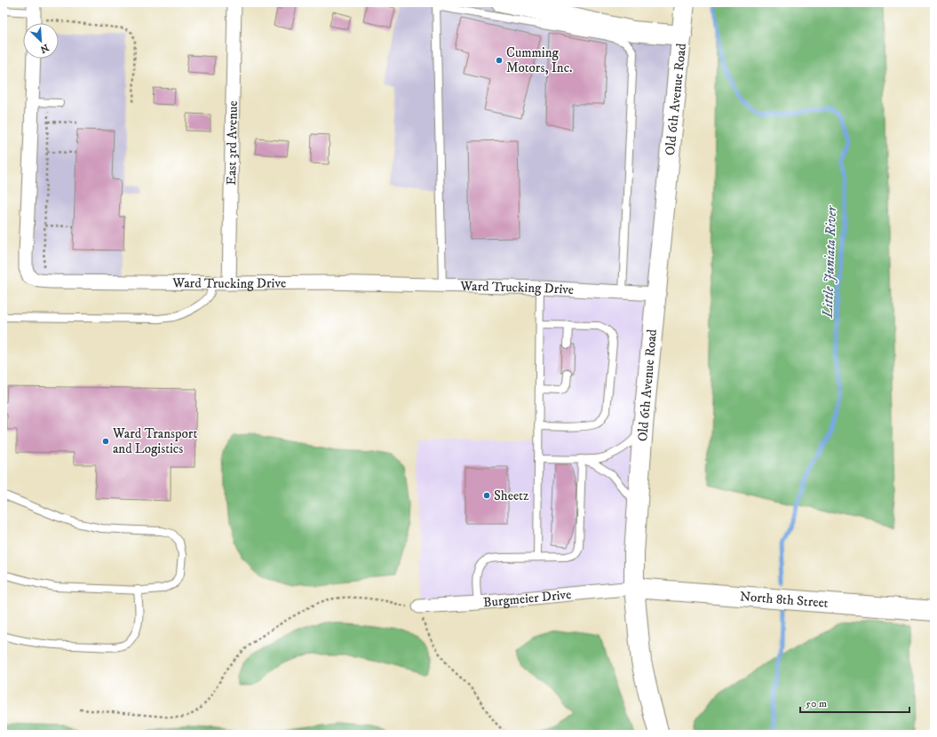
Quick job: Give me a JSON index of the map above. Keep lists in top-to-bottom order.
{
  "streets": {
    "main road": ["Old 6th Avenue Road", "North 8th Street"],
    "street": ["East 3rd Avenue", "Ward Trucking Drive", "Burgmeier Drive"]
  },
  "crossings": [
    ["Old 6th Avenue Road", "Ward Trucking Drive"],
    ["Old 6th Avenue Road", "Burgmeier Drive"],
    ["Old 6th Avenue Road", "North 8th Street"],
    ["East 3rd Avenue", "Ward Trucking Drive"],
    ["Burgmeier Drive", "North 8th Street"]
  ],
  "water": ["Little Juniata River"],
  "places": ["Cumming Motors, Inc.", "Ward Transport and Logistics", "Sheetz"],
  "scale_bar": "50 m",
  "north": "bottom right"
}
